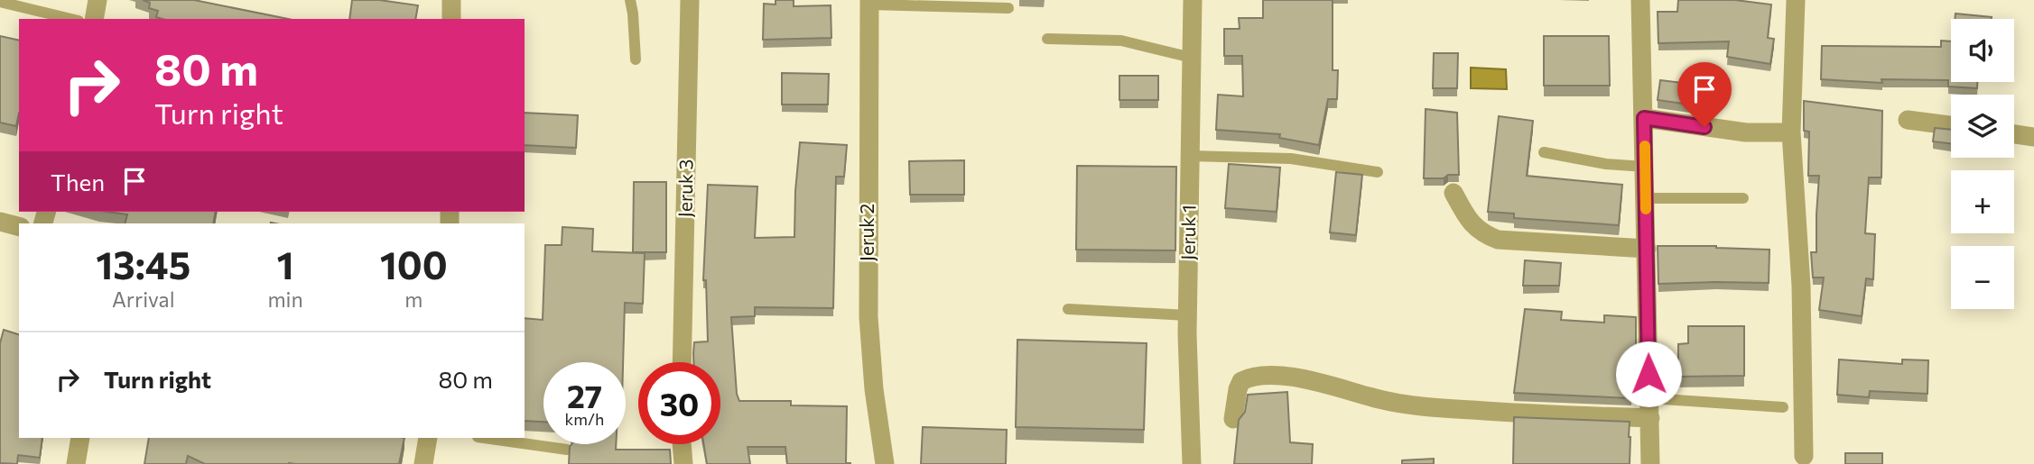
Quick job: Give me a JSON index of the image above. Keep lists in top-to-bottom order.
{
  "streets": {
    "street": ["Jeruk 3", "Jeruk 2", "Jeruk 1"]
  },
  "page": {
    "map_buttons": ["+", "−"],
    "turn": ["80 m", "Turn right"],
    "then": "Then",
    "eta": [
      "13:45",
      "Arrival",
      "1",
      "min",
      "100",
      "m"
    ],
    "list": [
      {
        "name": "Turn right",
        "value": "80 m"
      }
    ],
    "speed": "27 km/h",
    "limit": "30"
  }
}
